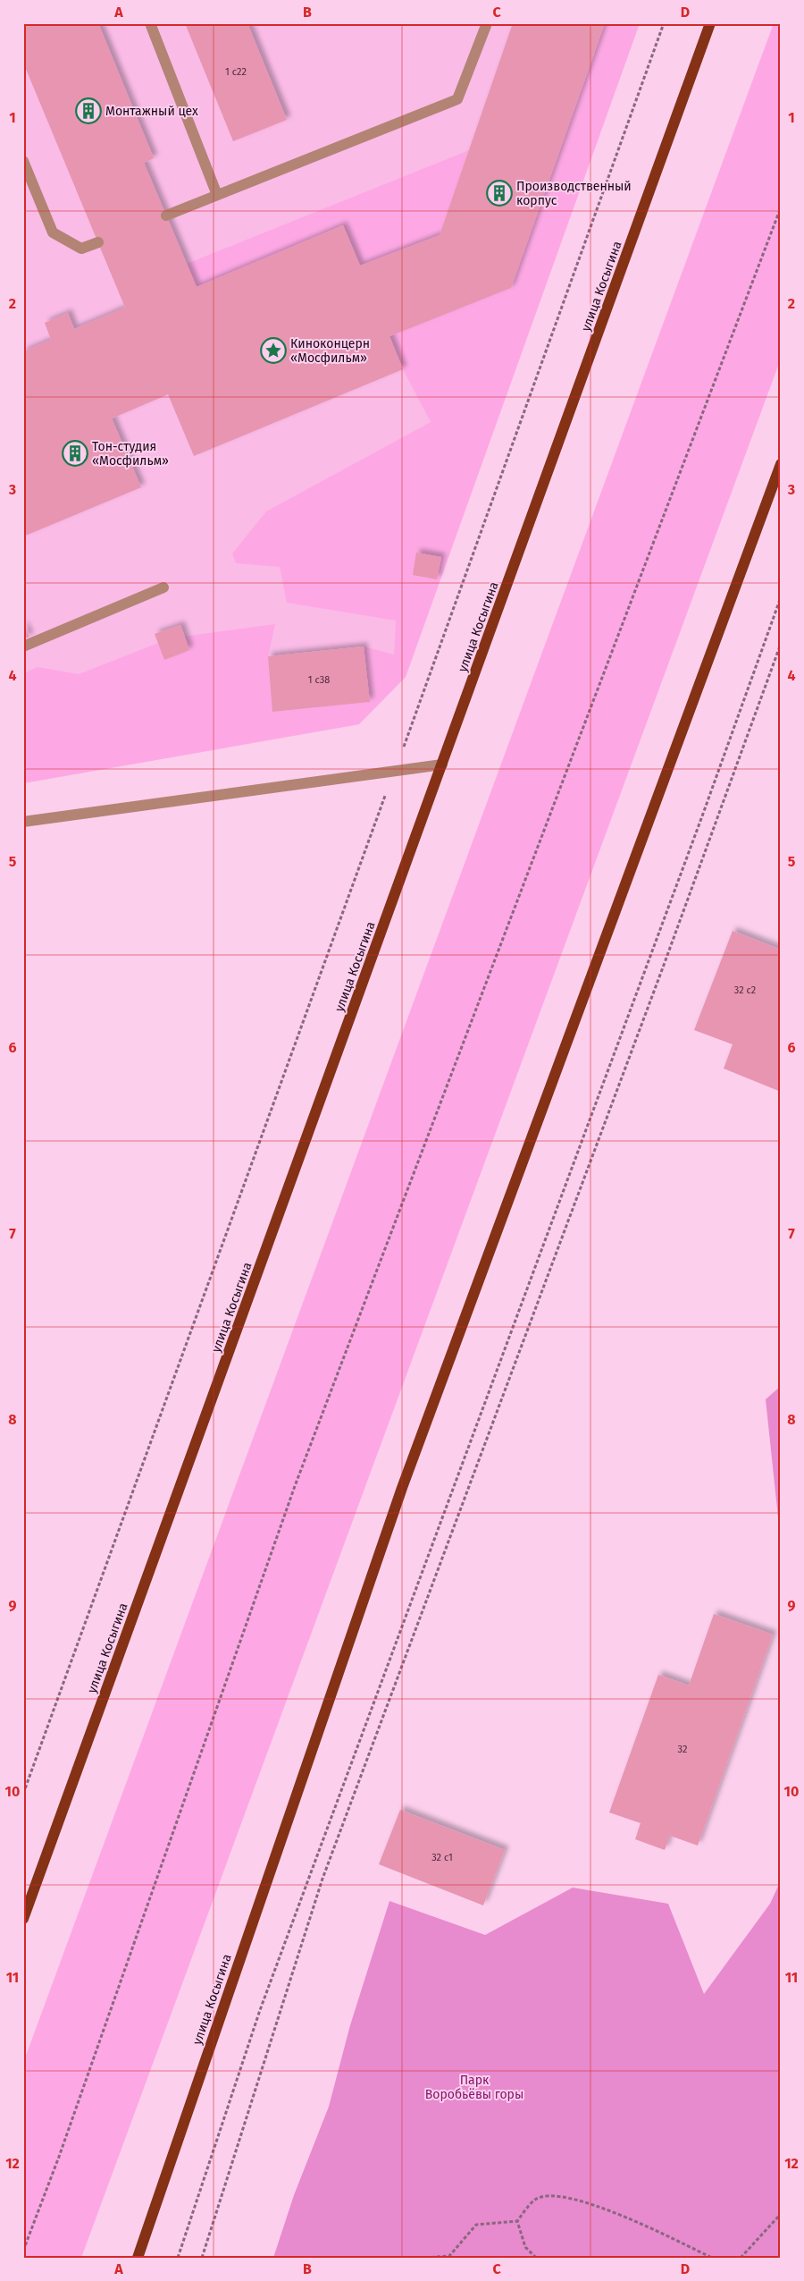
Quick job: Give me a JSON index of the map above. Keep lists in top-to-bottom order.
{
  "streets": {
    "main road": ["улица Косыгина"]
  },
  "parks": ["Парк Воробьёвы горы"],
  "places": {
    "building": ["Монтажный цех", "Производственный корпус", "Тон-студия «Мосфильм»"],
    "place": ["Киноконцерн «Мосфильм»"]
  },
  "house_numbers": [
    "1 с22",
    "1 с38",
    "32 с2",
    "32",
    "32 с1"
  ],
  "grid": {
    "columns": [
      "A",
      "B",
      "C",
      "D"
    ],
    "rows": [
      "1",
      "2",
      "3",
      "4",
      "5",
      "6",
      "7",
      "8",
      "9",
      "10",
      "11",
      "12"
    ]
  }
}
